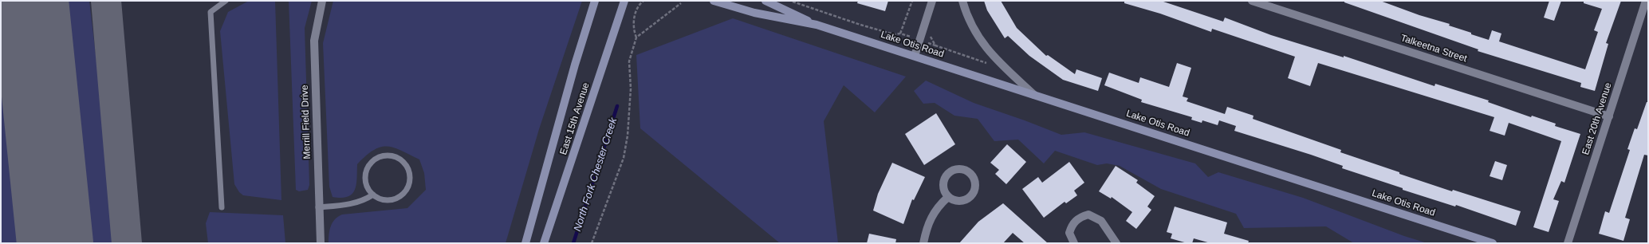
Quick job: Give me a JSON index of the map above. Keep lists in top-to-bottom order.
{
  "streets": {
    "main road": ["Lake Otis Road", "East 15th Avenue"],
    "street": ["Talkeetna Street", "East 20th Avenue", "Merrill Field Drive"]
  },
  "crossings": [
    ["Talkeetna Street", "East 20th Avenue"]
  ],
  "water": ["North Fork Chester Creek"]
}
